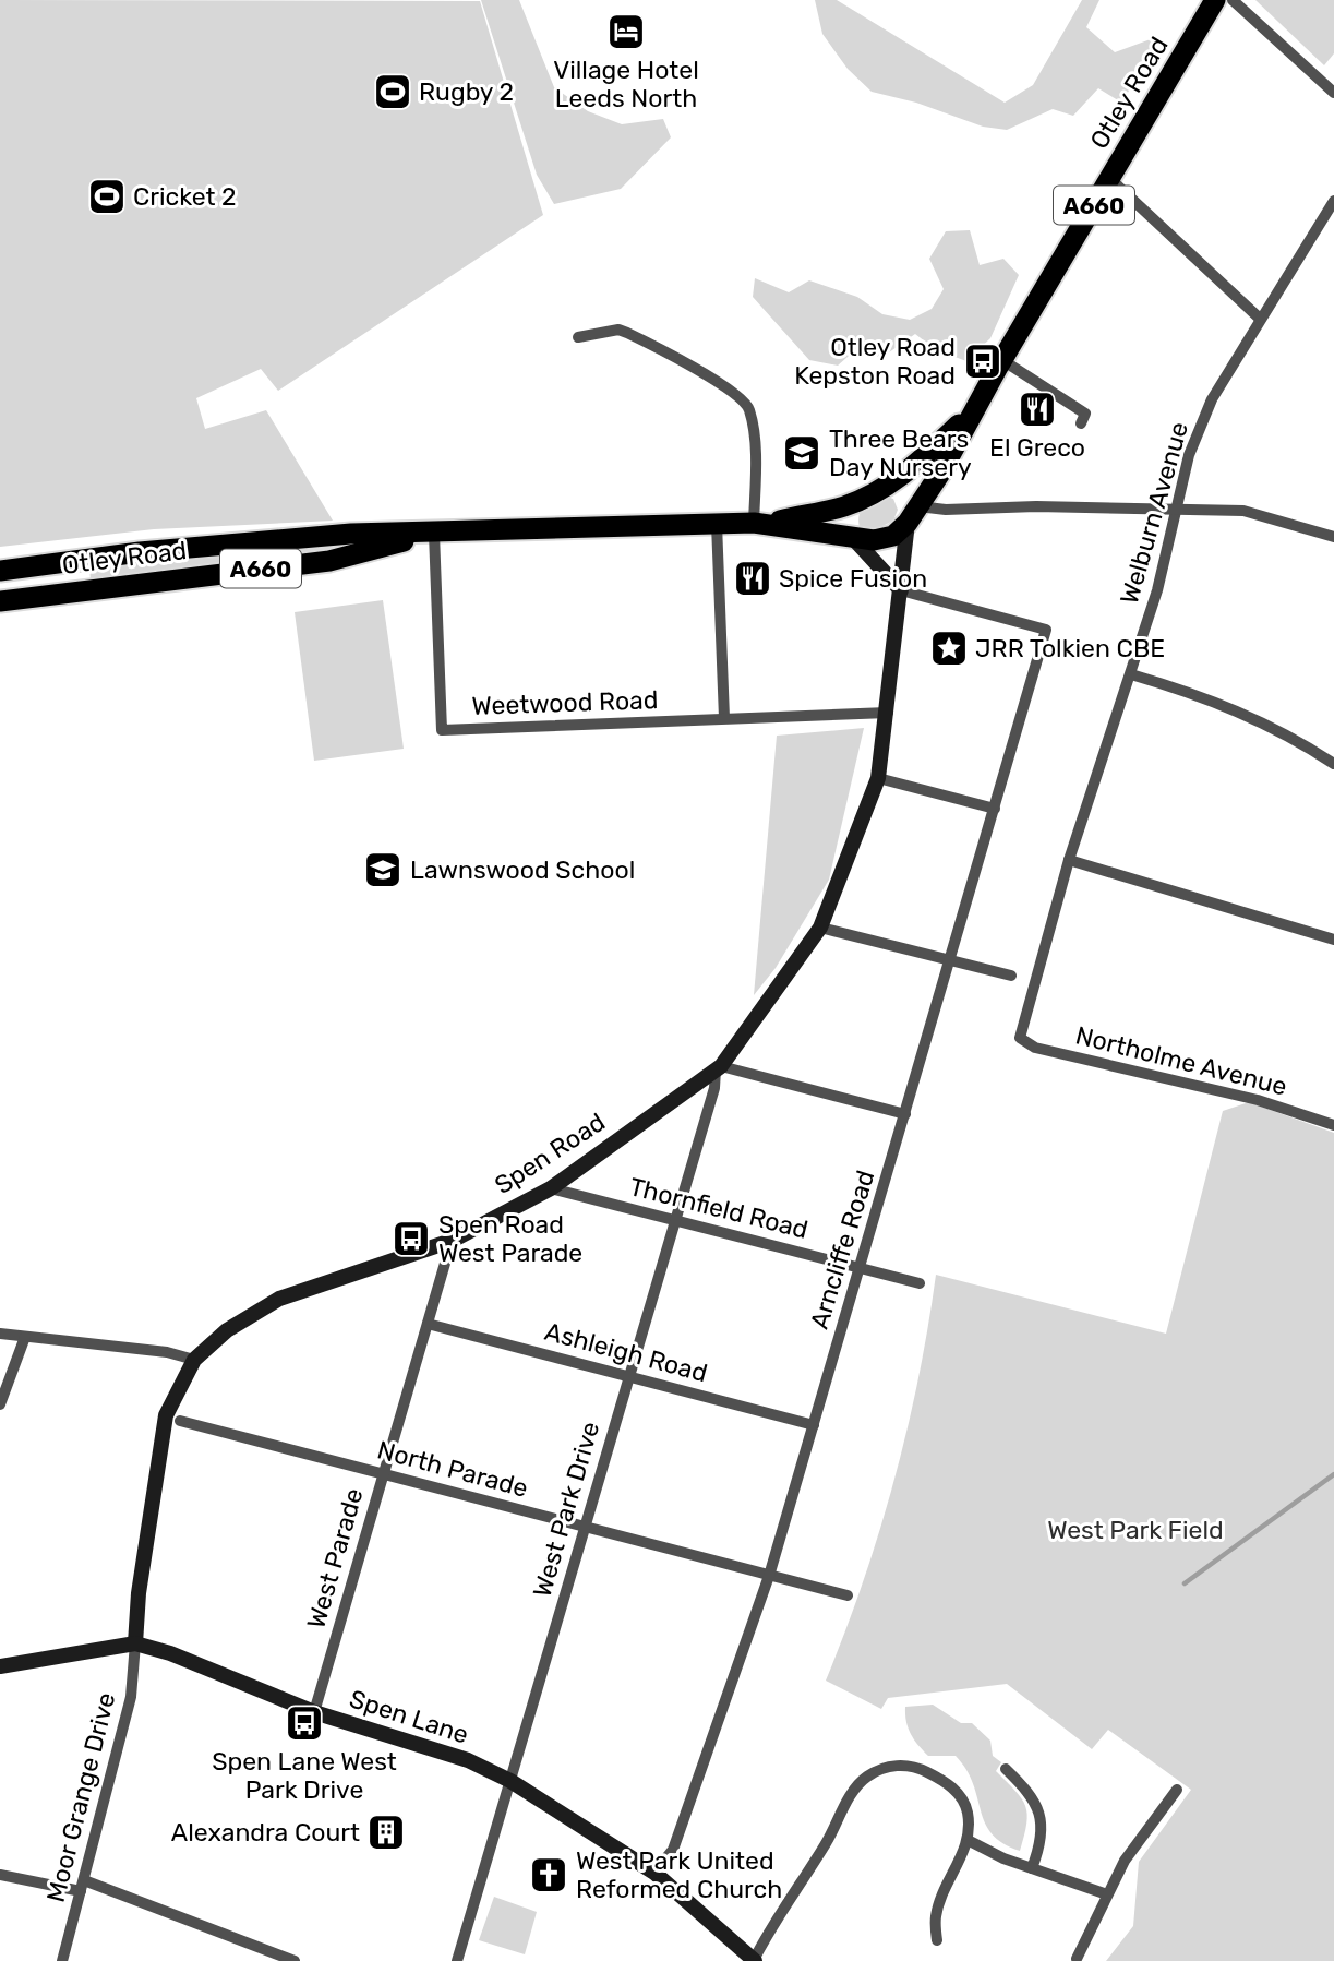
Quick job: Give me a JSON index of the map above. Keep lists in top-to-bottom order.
{
  "streets": {
    "highway": ["Otley Road", "A660"],
    "street": [
      "Welburn Avenue",
      "Weetwood Road",
      "Northolme Avenue",
      "Spen Road",
      "Thornfield Road",
      "Arncliffe Road",
      "Ashleigh Road",
      "North Parade",
      "West Park Drive",
      "West Parade",
      "Spen Lane",
      "Moor Grange Drive"
    ]
  },
  "crossings": [
    ["Otley Road", "Weetwood Road"],
    ["Otley Road", "Spen Road"],
    ["Welburn Avenue", "Northolme Avenue"],
    ["Weetwood Road", "Spen Road"],
    ["Spen Road", "Thornfield Road"],
    ["Spen Road", "Arncliffe Road"],
    ["Spen Road", "West Park Drive"],
    ["Spen Road", "West Parade"],
    ["Spen Road", "Spen Lane"],
    ["Spen Road", "Moor Grange Drive"],
    ["Thornfield Road", "Arncliffe Road"],
    ["Thornfield Road", "West Park Drive"],
    ["Arncliffe Road", "Ashleigh Road"],
    ["Arncliffe Road", "North Parade"],
    ["Arncliffe Road", "Spen Lane"],
    ["Ashleigh Road", "West Park Drive"],
    ["Ashleigh Road", "West Parade"],
    ["North Parade", "West Park Drive"],
    ["North Parade", "West Parade"],
    ["West Park Drive", "Spen Lane"],
    ["West Parade", "Spen Lane"],
    ["Spen Lane", "Moor Grange Drive"]
  ],
  "parks": ["West Park Field"],
  "places": {
    "hotel": ["Village Hotel Leeds North"],
    "sports": ["Rugby 2", "Cricket 2"],
    "bus stop": ["Otley Road Kepston Road", "Spen Road West Parade", "Spen Lane West Park Drive"],
    "restaurant": ["El Greco", "Spice Fusion"],
    "school or university": ["Three Bears Day Nursery", "Lawnswood School"],
    "place": ["JRR Tolkien CBE"],
    "building": ["Alexandra Court"],
    "church": ["West Park United Reformed Church"]
  }
}
